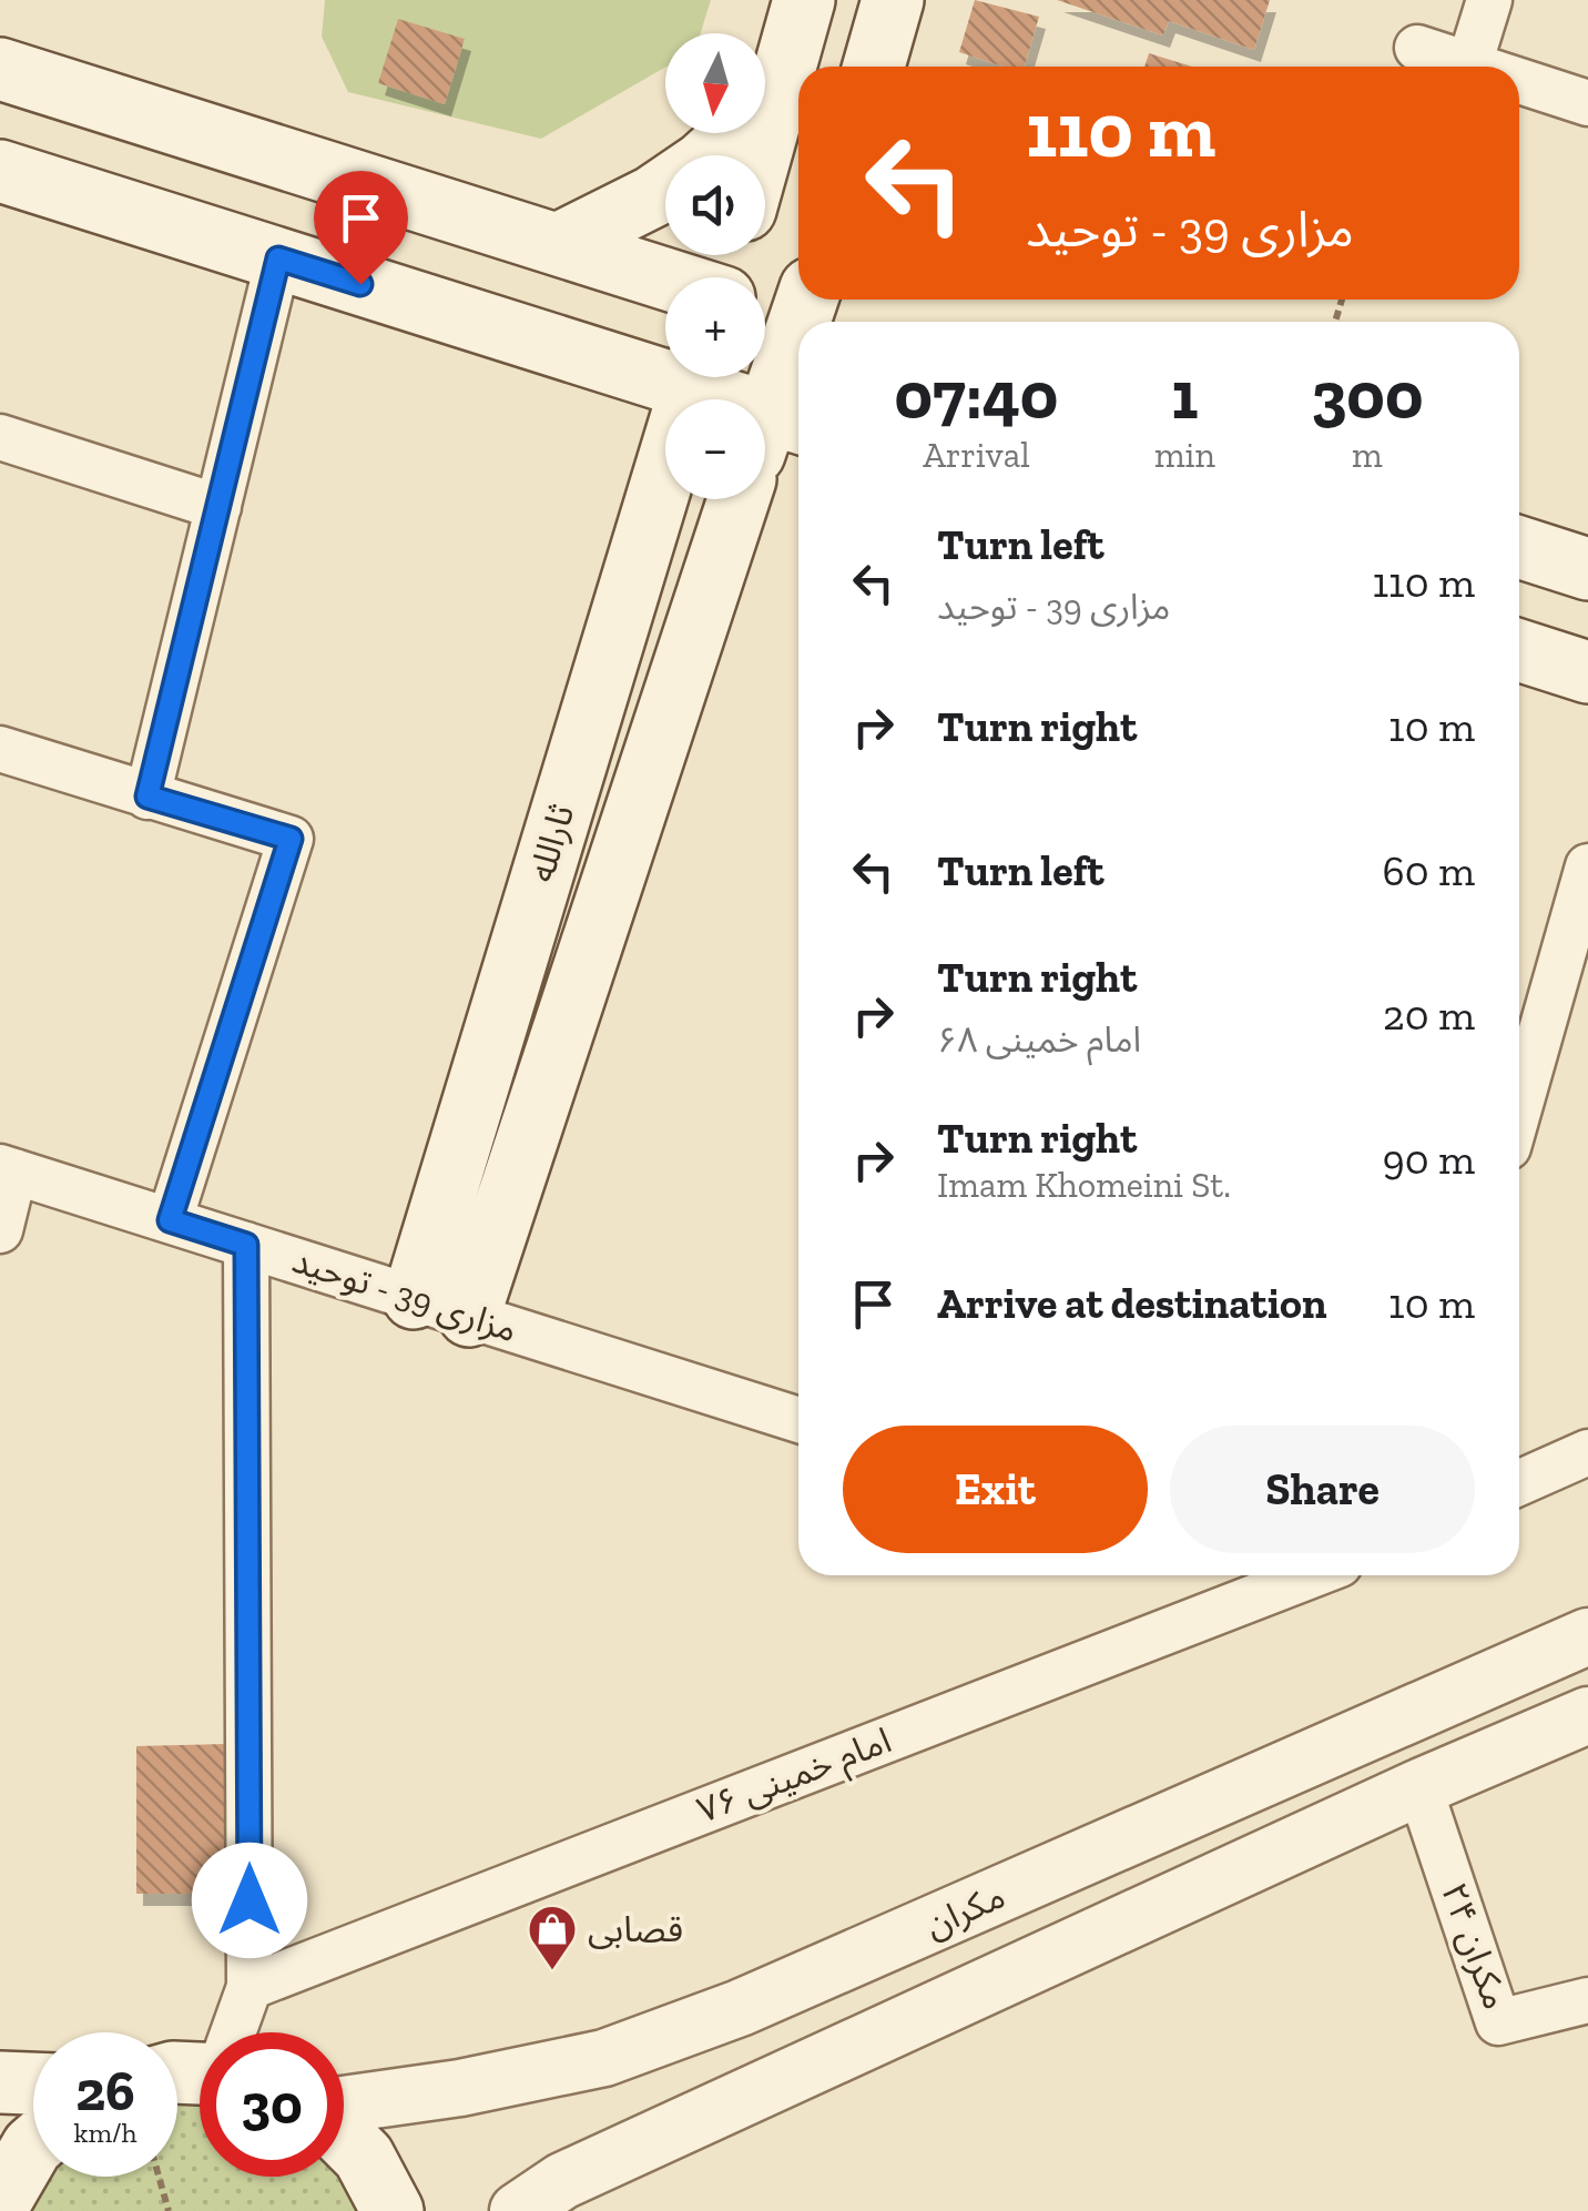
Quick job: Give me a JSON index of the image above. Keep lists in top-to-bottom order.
{
  "streets": {
    "main road": ["ثارالله"],
    "street": [
      "مزاری 39 - توحید",
      "امام خمینی ۷۶",
      "مکران",
      "مکران ۲۴"
    ]
  },
  "crossings": [
    ["ثارالله", "مزاری 39 - توحید"]
  ],
  "places": {
    "shop": ["قصابی"]
  },
  "north": "bottom",
  "page": {
    "map_buttons": ["+", "−"],
    "turn": ["110 m", "مزاری 39 - توحید"],
    "eta": [
      "07:40",
      "Arrival",
      "1",
      "min",
      "300",
      "m"
    ],
    "list": [
      {
        "name": "Turn left",
        "note": "مزاری 39 - توحید",
        "value": "110 m"
      },
      {
        "name": "Turn right",
        "value": "10 m"
      },
      {
        "name": "Turn left",
        "value": "60 m"
      },
      {
        "name": "Turn right",
        "note": "امام خمینی ۶۸",
        "value": "20 m"
      },
      {
        "name": "Turn right",
        "note": "Imam Khomeini St.",
        "value": "90 m"
      },
      {
        "name": "Arrive at destination",
        "value": "10 m"
      }
    ],
    "buttons": ["Exit", "Share"],
    "speed": "26 km/h",
    "limit": "30"
  }
}
